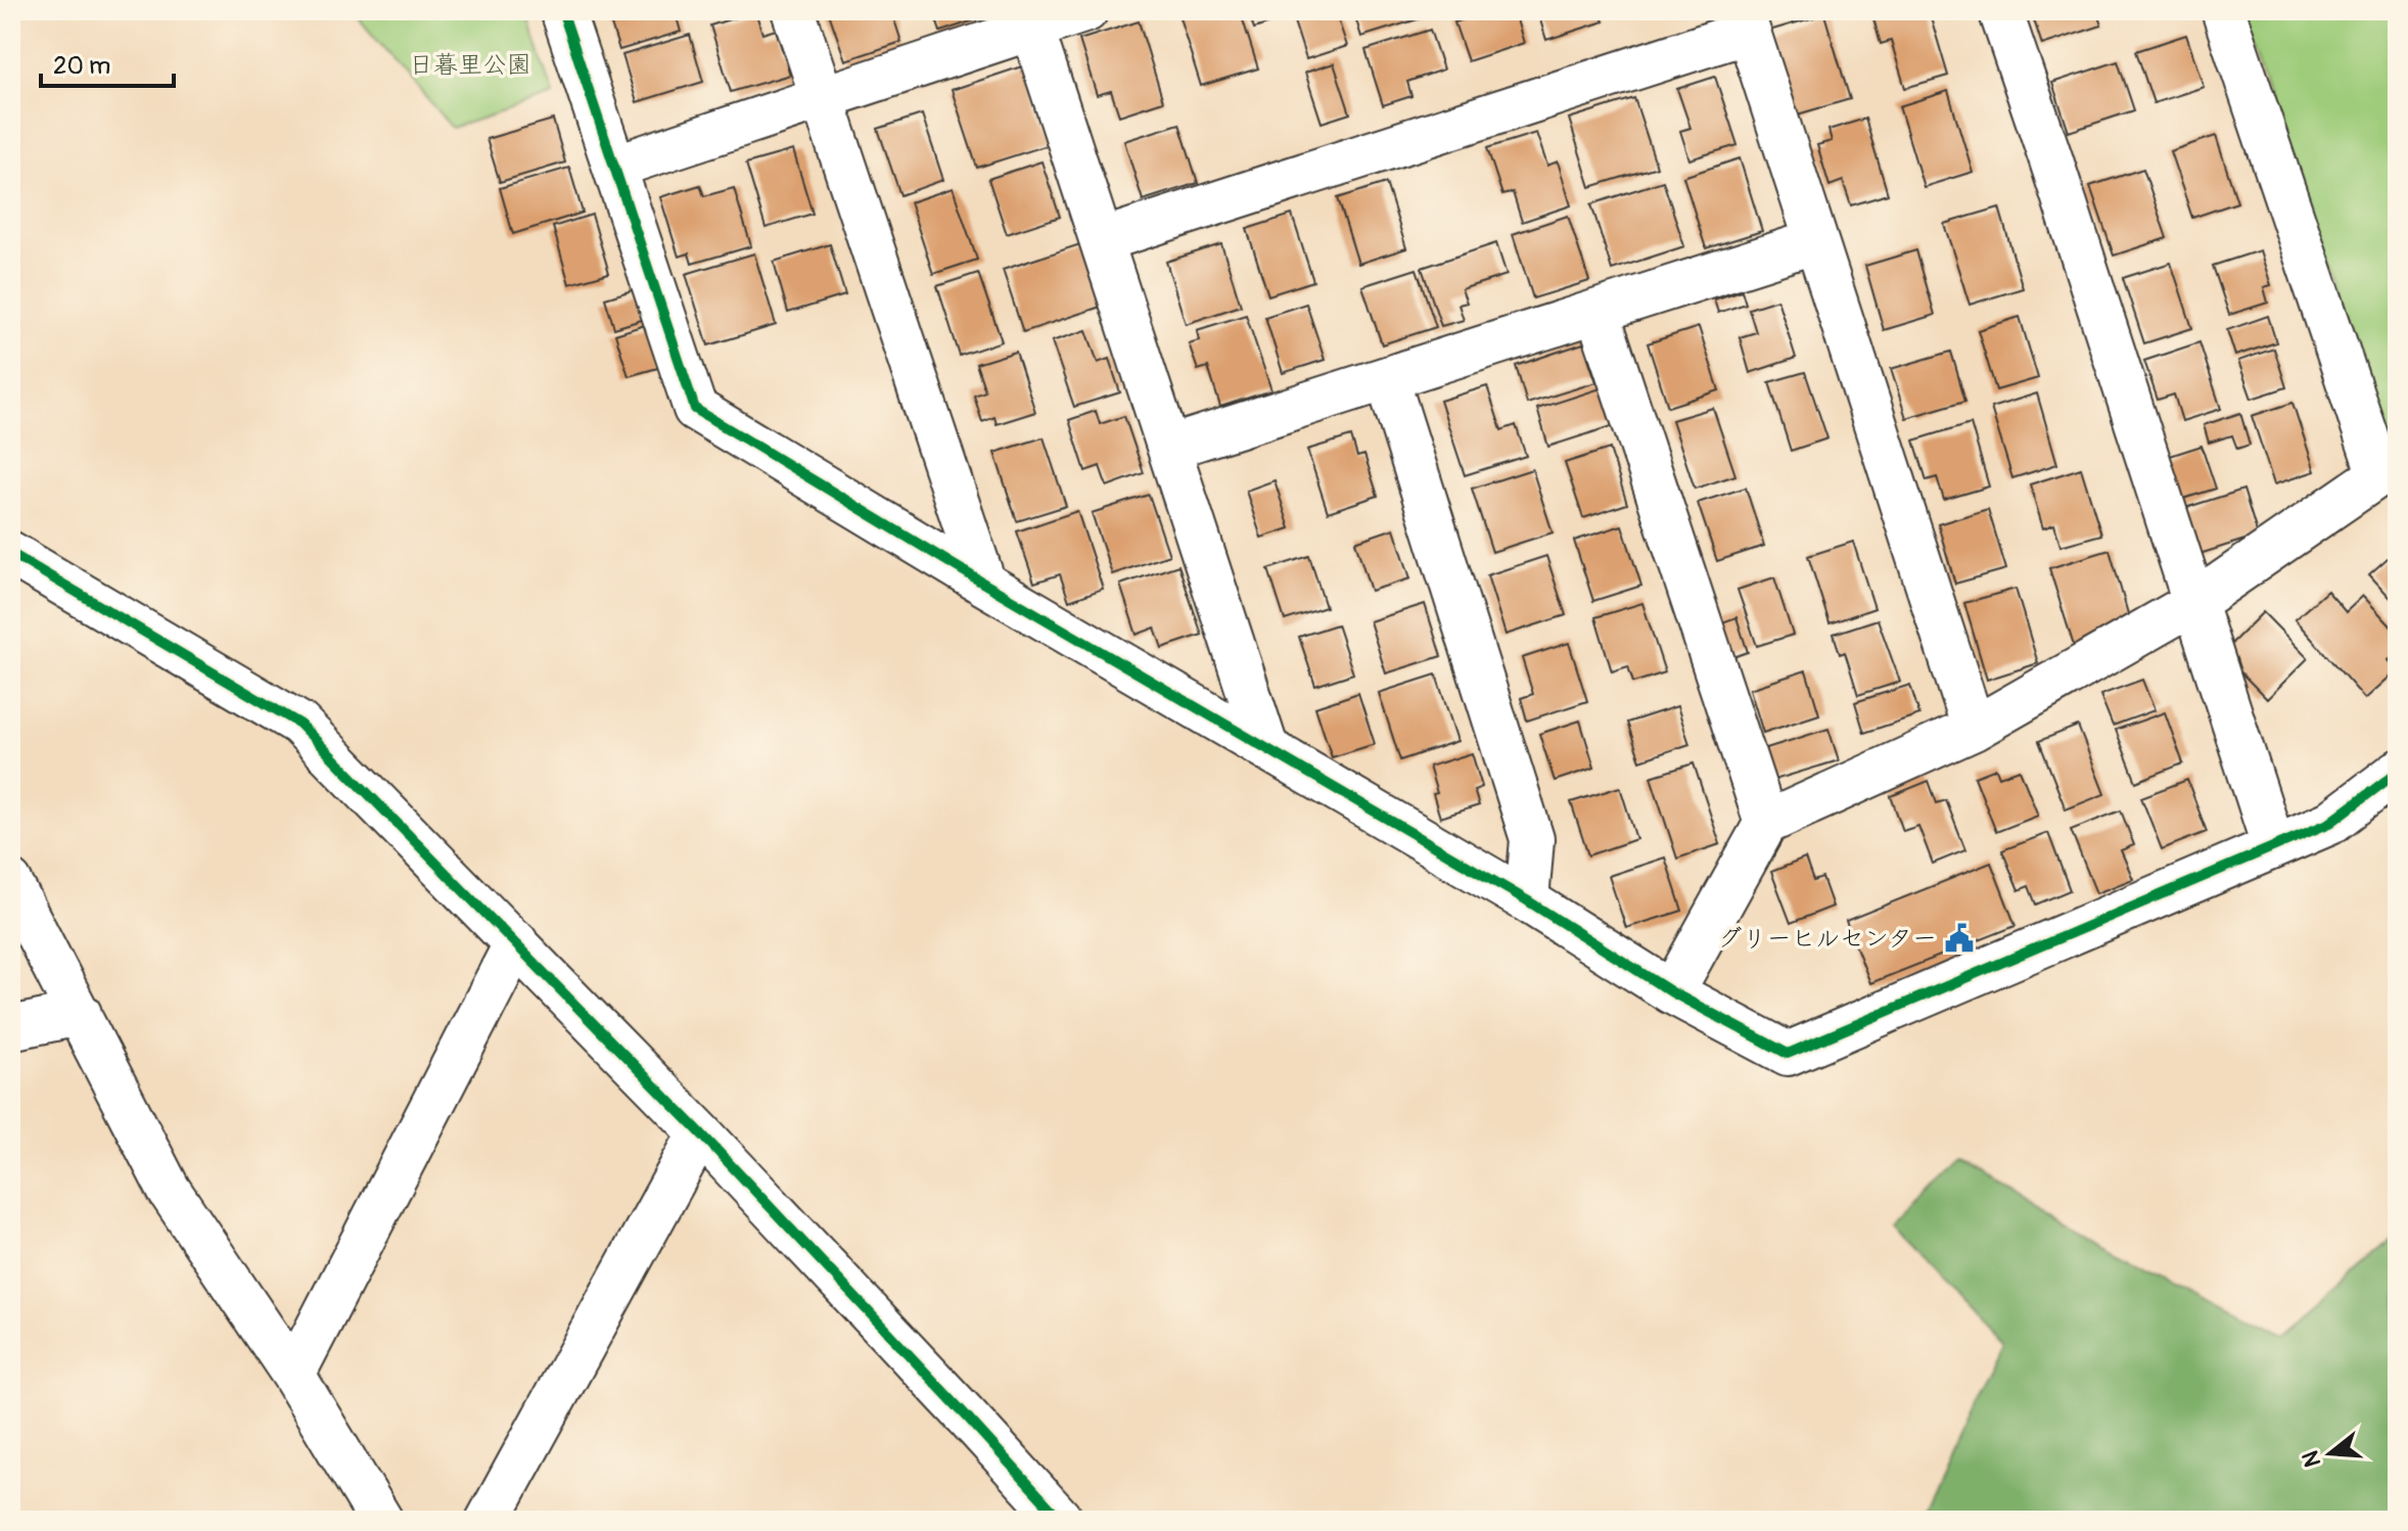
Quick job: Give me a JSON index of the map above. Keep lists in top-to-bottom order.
{
  "parks": ["日暮里公園"],
  "places": {
    "public building": ["グリーヒルセンター"]
  },
  "scale_bar": "20 m",
  "north": "left"
}
